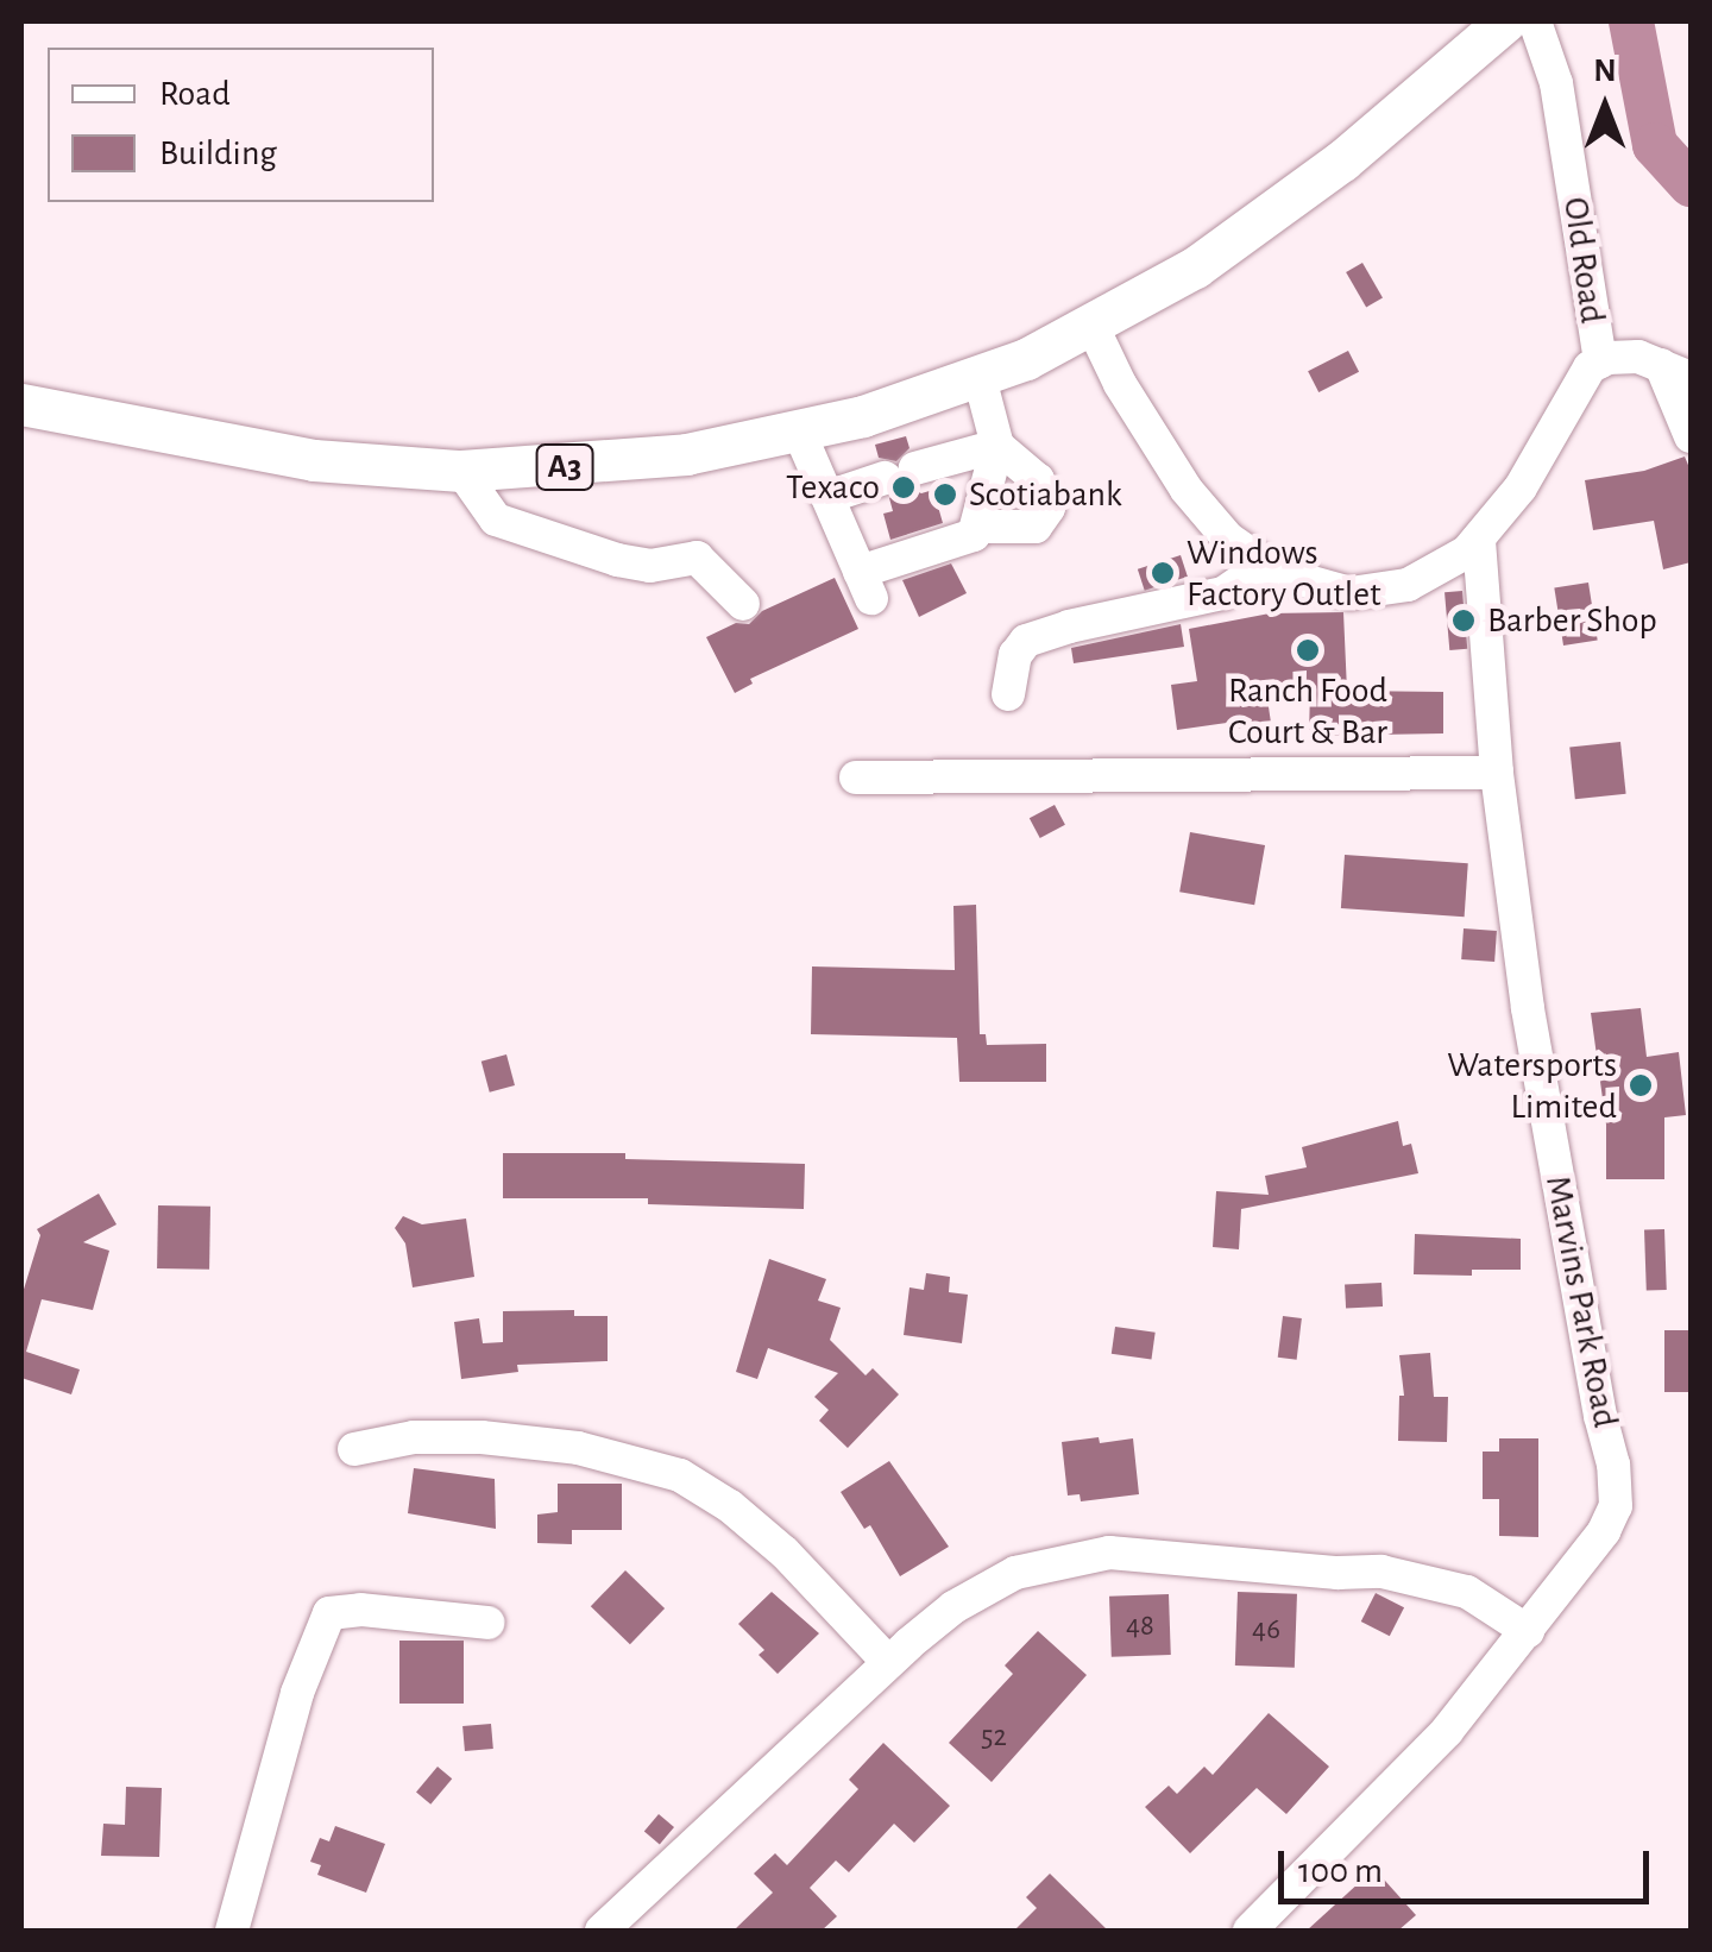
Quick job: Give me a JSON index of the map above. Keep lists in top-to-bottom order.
{
  "streets": {
    "main road": ["A3"],
    "street": ["Old Road", "Marvins Park Road"]
  },
  "places": [
    "Texaco",
    "Scotiabank",
    "Windows Factory Outlet",
    "Barber Shop",
    "Ranch Food Court & Bar",
    "Watersports Limited"
  ],
  "house_numbers": ["48", "46", "52"],
  "legend": ["Road", "Building"],
  "scale_bar": "100 m",
  "north": "top"
}
